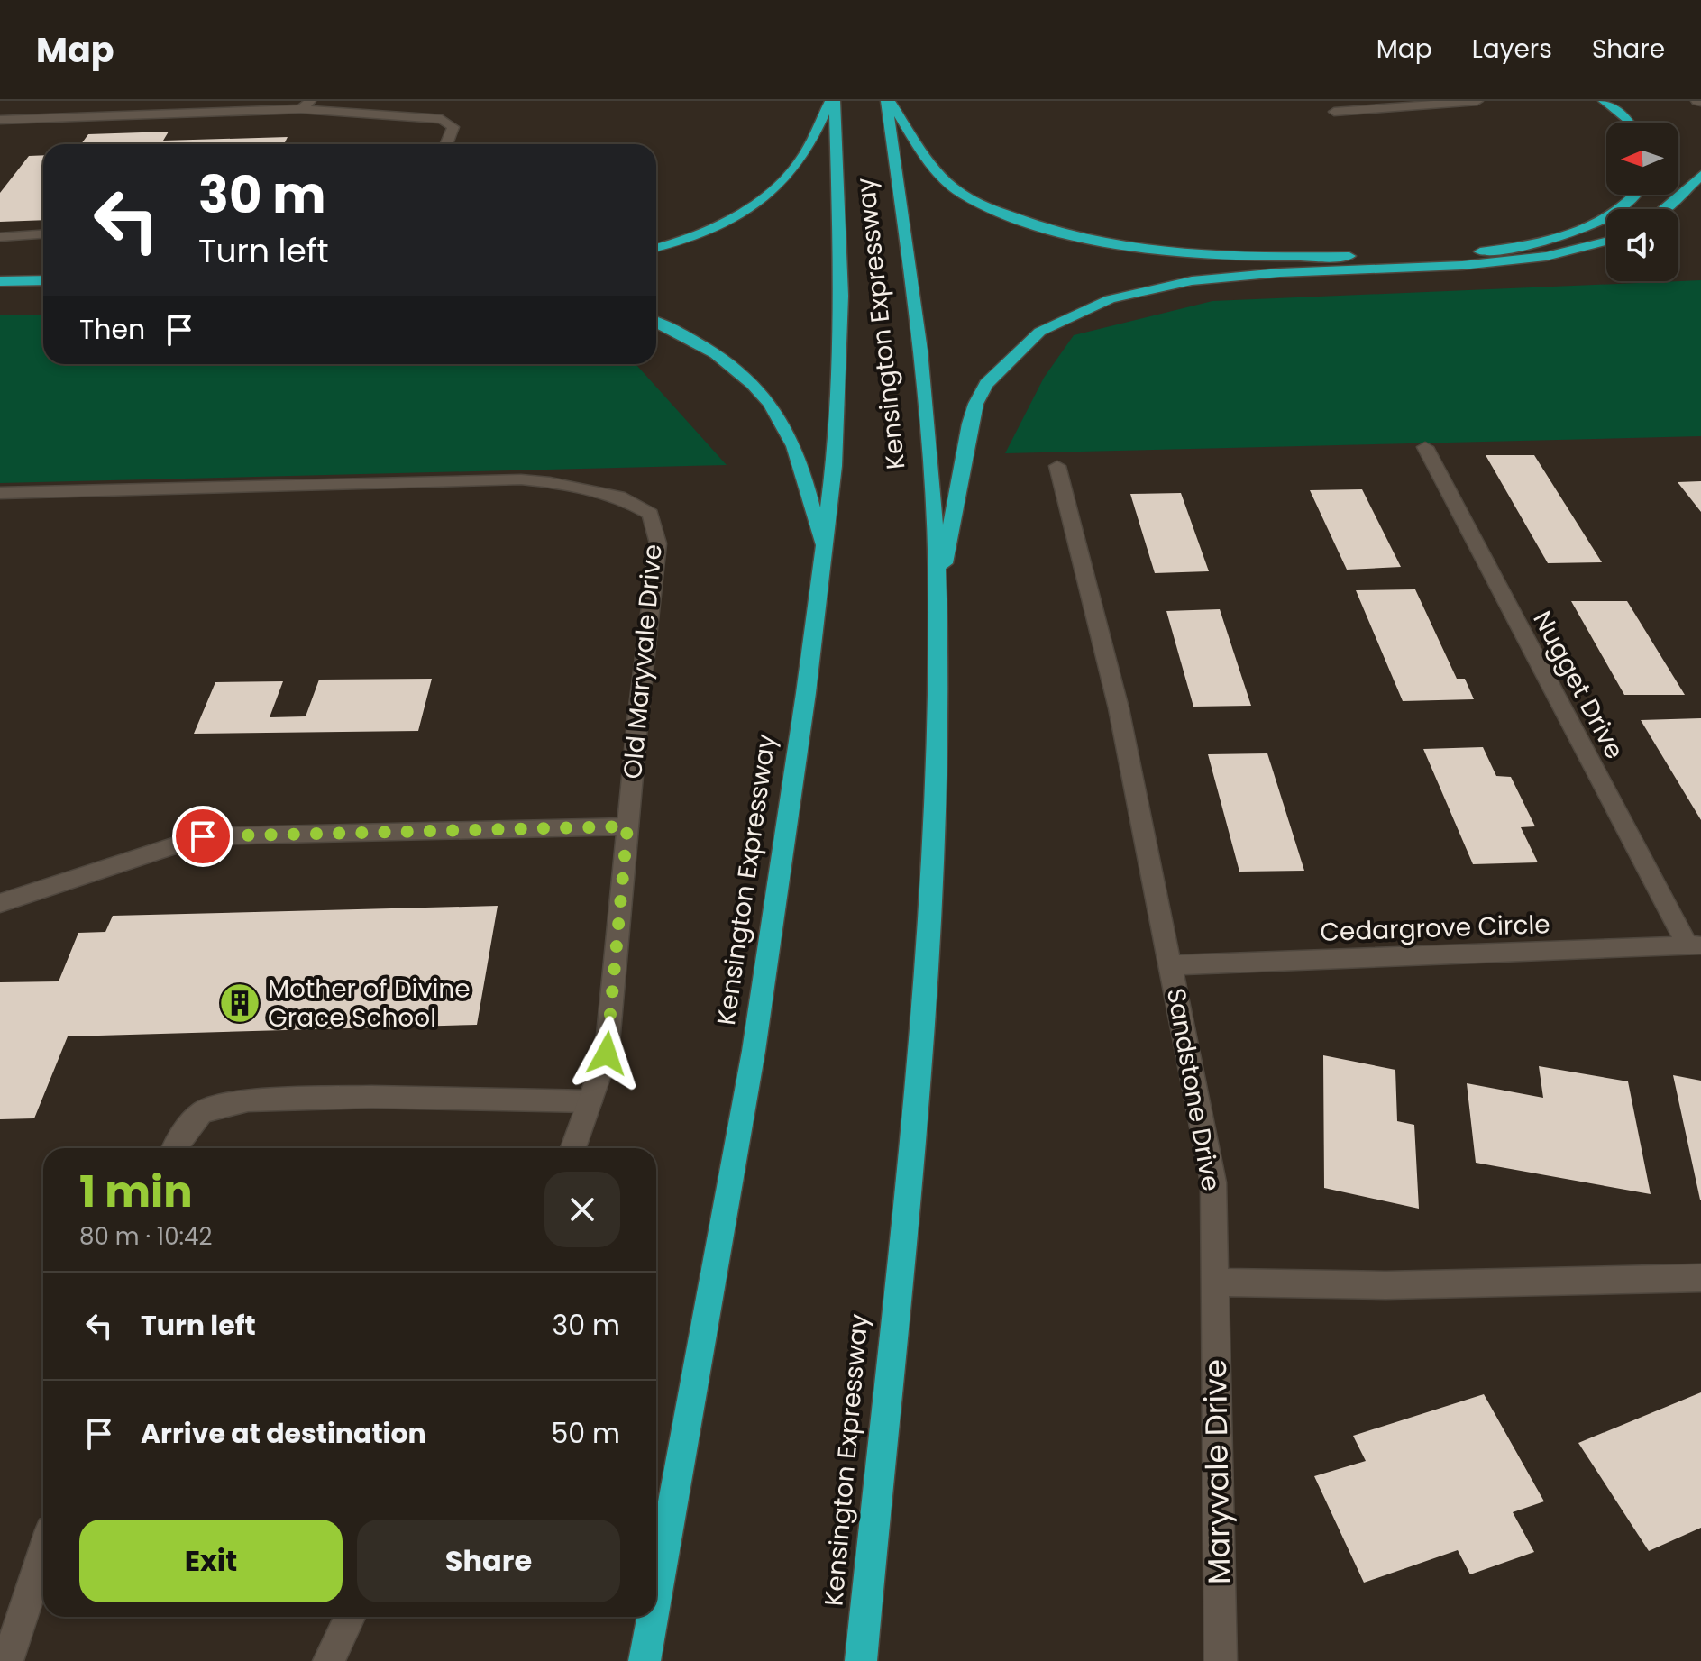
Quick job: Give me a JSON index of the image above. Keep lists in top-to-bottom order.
{
  "streets": {
    "highway": ["Kensington Expressway"],
    "street": [
      "Old Maryvale Drive",
      "Nugget Drive",
      "Cedargrove Circle",
      "Sandstone Drive",
      "Maryvale Drive"
    ]
  },
  "crossings": [
    ["Nugget Drive", "Cedargrove Circle"],
    ["Cedargrove Circle", "Sandstone Drive"],
    ["Sandstone Drive", "Maryvale Drive"]
  ],
  "places": {
    "building": ["Mother of Divine Grace School"]
  },
  "north": "left",
  "page": {
    "header": "Map",
    "nav": ["Map", "Layers", "Share"],
    "turn": ["30 m", "Turn left"],
    "then": "Then",
    "heading": ["1 min", "80 m · 10:42"],
    "list": [
      {
        "name": "Turn left",
        "value": "30 m"
      },
      {
        "name": "Arrive at destination",
        "value": "50 m"
      }
    ],
    "buttons": ["Exit", "Share"]
  }
}
